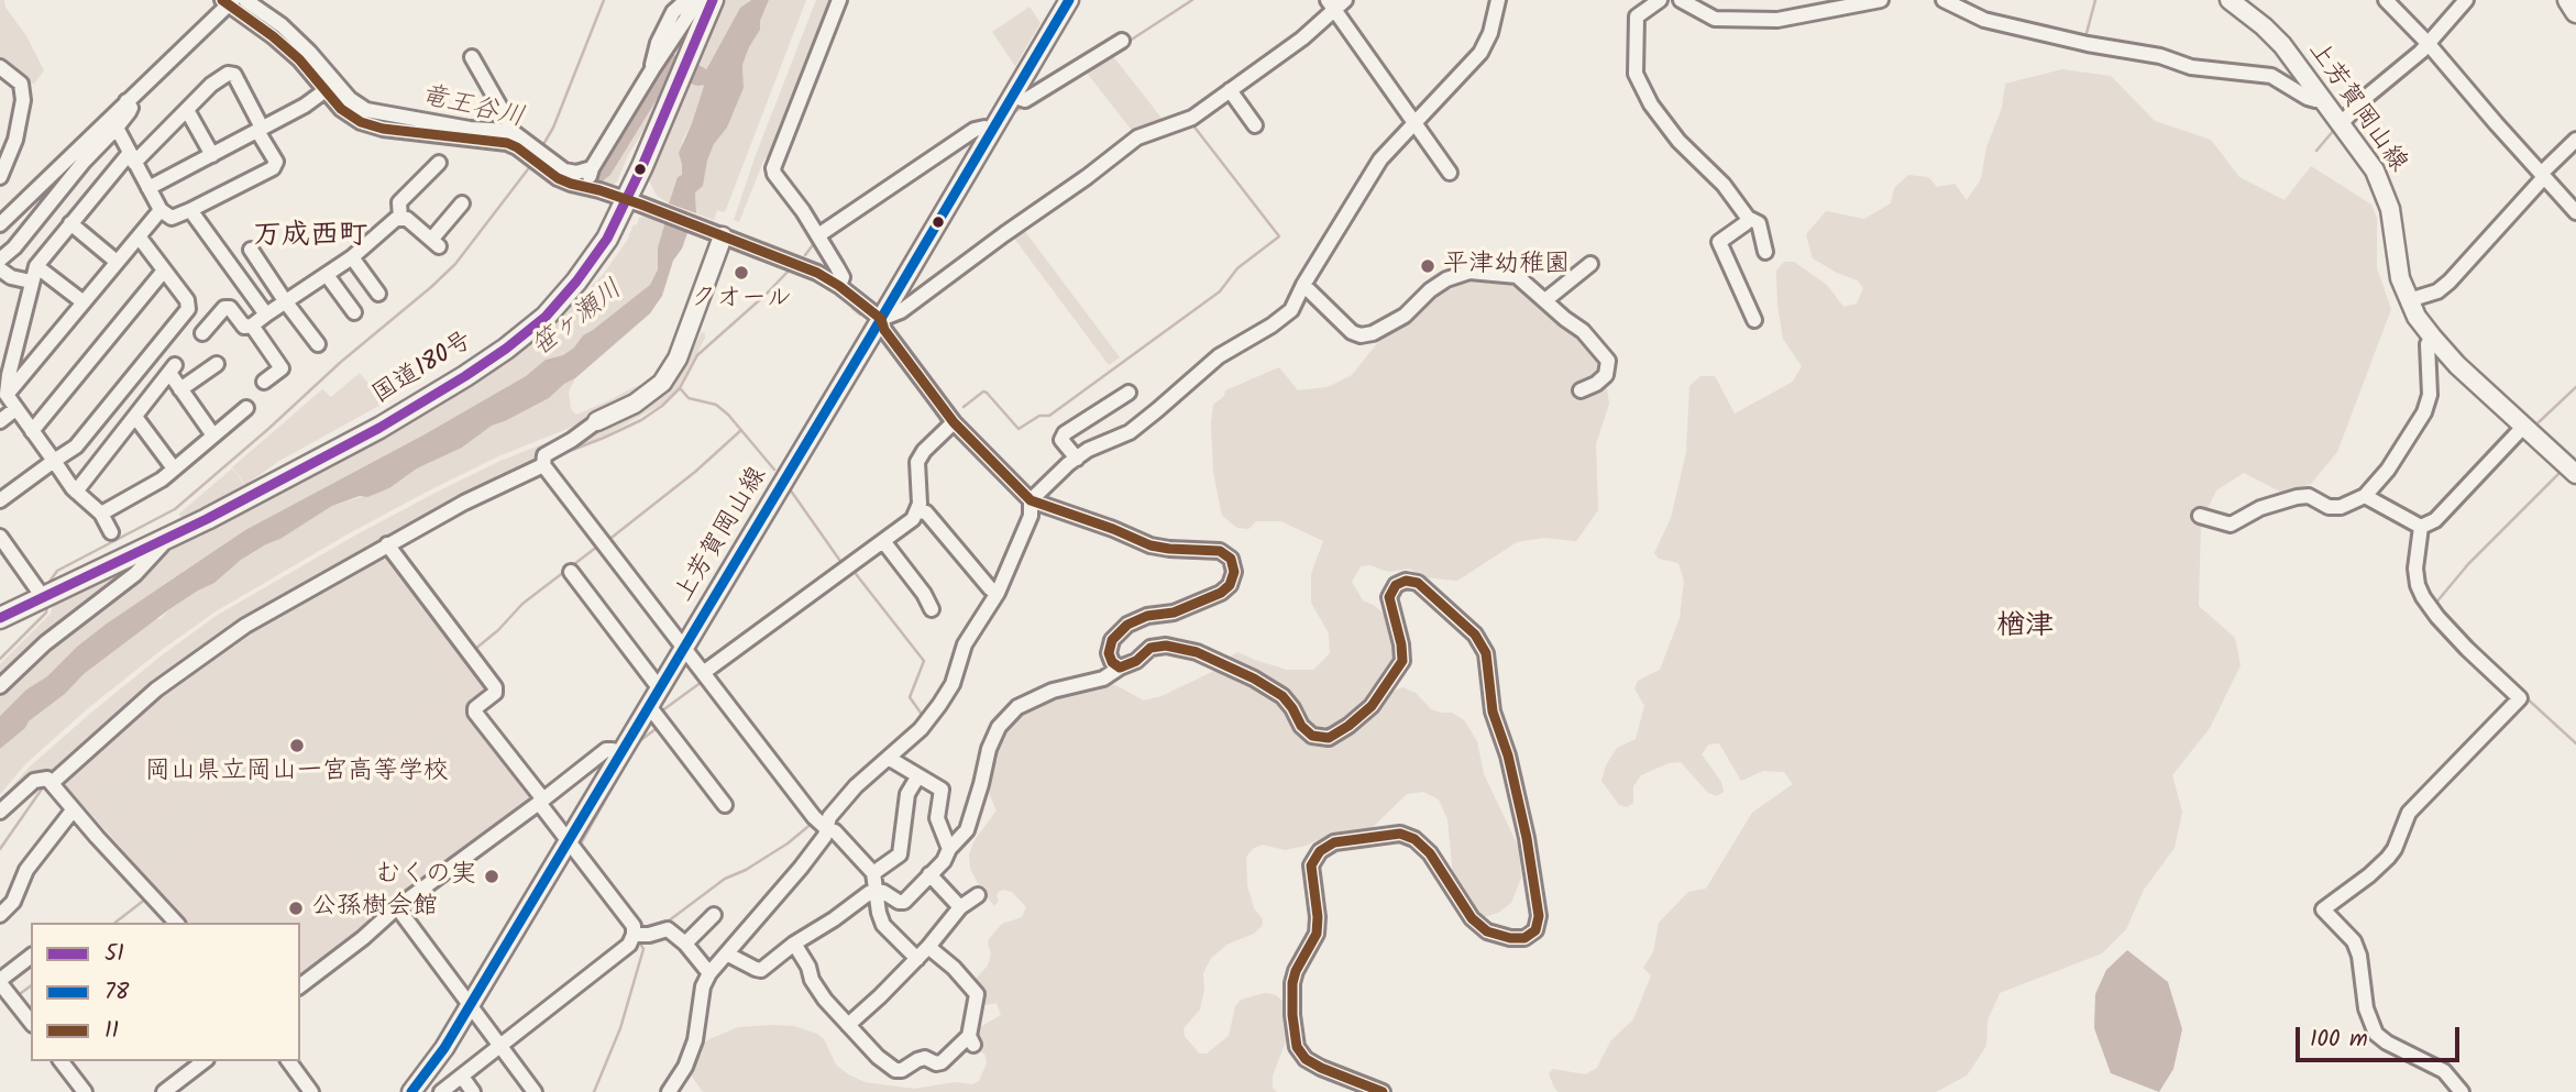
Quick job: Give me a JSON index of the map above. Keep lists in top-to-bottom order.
{
  "streets": {
    "highway": ["国道180号"],
    "main road": ["上芳賀岡山線"]
  },
  "districts": ["万成西町", "楢津"],
  "water": ["竜王谷川", "笹ヶ瀬川"],
  "places": [
    "平津幼稚園",
    "クオール",
    "岡山県立岡山一宮高等学校",
    "むくの実",
    "公孫樹会館"
  ],
  "lines": ["transit line 51", "transit line 78", "transit line 11"],
  "legend": ["51", "78", "11"],
  "scale_bar": "100 m"
}
